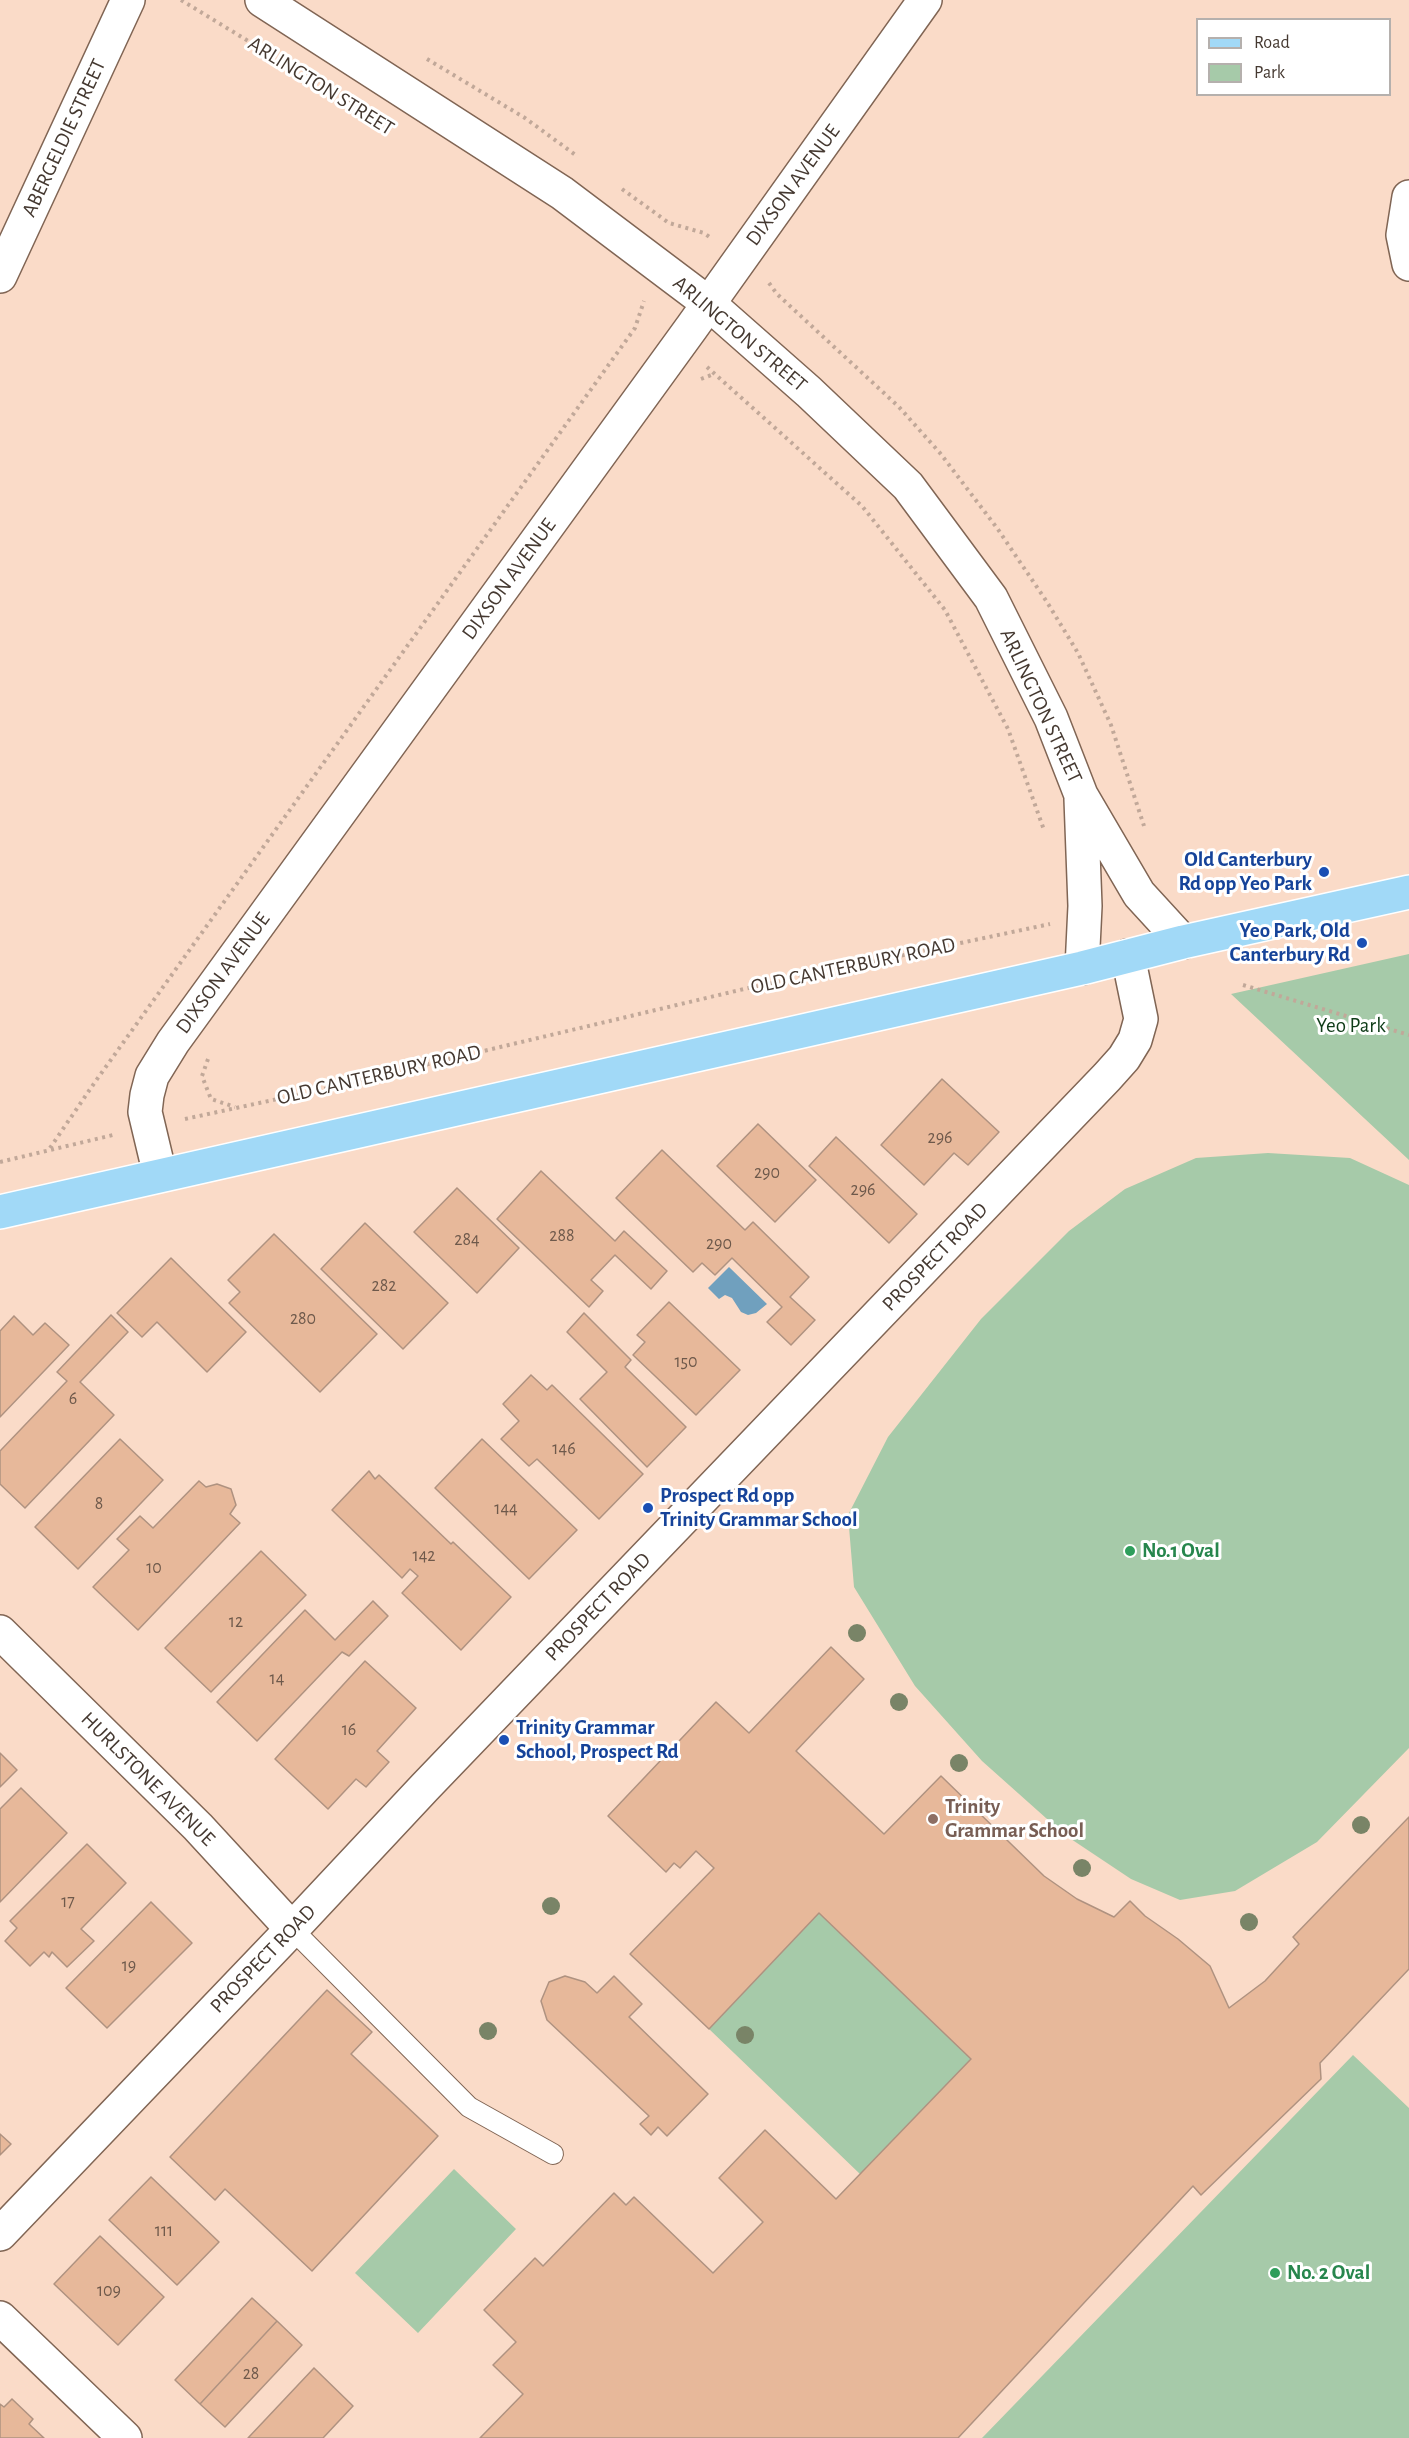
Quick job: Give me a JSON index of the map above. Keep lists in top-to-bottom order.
{
  "streets": {
    "street": [
      "ARLINGTON STREET",
      "ABERGELDIE STREET",
      "DIXSON AVENUE",
      "PROSPECT ROAD",
      "HURLSTONE AVENUE"
    ],
    "path": ["OLD CANTERBURY ROAD"]
  },
  "crossings": [
    ["ARLINGTON STREET", "DIXSON AVENUE"],
    ["DIXSON AVENUE", "OLD CANTERBURY ROAD"],
    ["PROSPECT ROAD", "HURLSTONE AVENUE"]
  ],
  "parks": ["Yeo Park"],
  "places": [
    "Old Canterbury Rd opp Yeo Park",
    "Yeo Park, Old Canterbury Rd",
    "Prospect Rd opp Trinity Grammar School",
    "No.1 Oval",
    "Trinity Grammar School, Prospect Rd",
    "Trinity Grammar School",
    "No. 2 Oval"
  ],
  "house_numbers": [
    "296",
    "290",
    "296",
    "288",
    "284",
    "290",
    "282",
    "280",
    "150",
    "6",
    "146",
    "8",
    "144",
    "142",
    "10",
    "12",
    "14",
    "16",
    "17",
    "19",
    "111",
    "109",
    "28"
  ],
  "legend": ["Road", "Park"]
}
